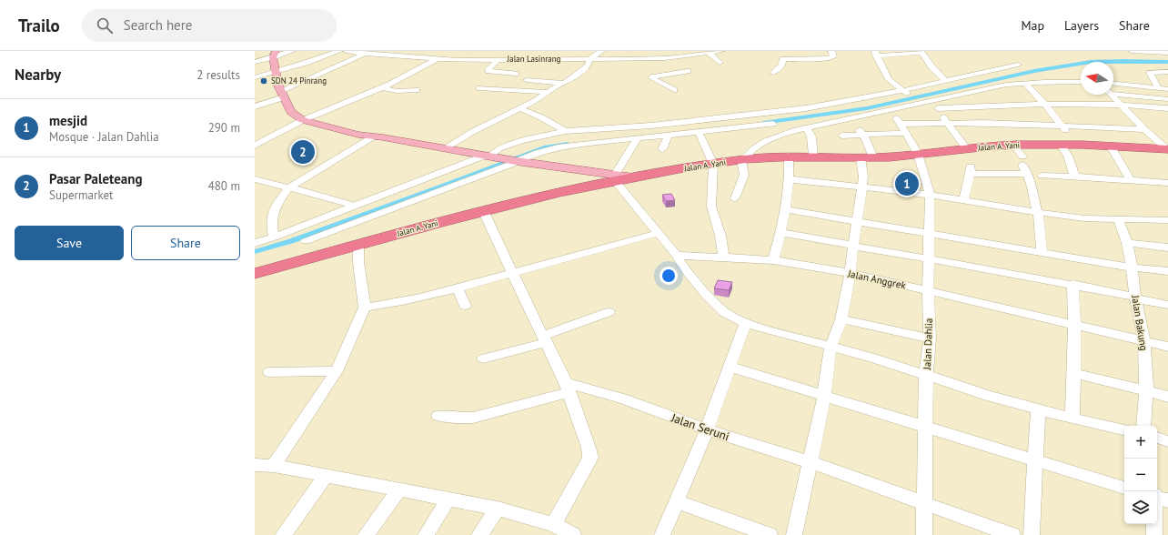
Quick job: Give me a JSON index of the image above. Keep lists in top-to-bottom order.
{
  "streets": {
    "highway": ["Jalan A. Yani"],
    "street": [
      "Jalan Lasinrang",
      "Jalan Anggrek",
      "Jalan Bakung",
      "Jalan Dahlia",
      "Jalan Seruni"
    ]
  },
  "crossings": [
    ["Jalan A. Yani", "Jalan Dahlia"],
    ["Jalan Anggrek", "Jalan Bakung"],
    ["Jalan Anggrek", "Jalan Dahlia"],
    ["Jalan Dahlia", "Jalan Seruni"]
  ],
  "places": ["SDN 24 Pinrang"],
  "north": "left",
  "page": {
    "header": "Trailo",
    "search": "Search here",
    "nav": ["Map", "Layers", "Share"],
    "heading": ["Nearby", "2 results"],
    "list": [
      {
        "mark": "1",
        "name": "mesjid",
        "note": "Mosque · Jalan Dahlia",
        "value": "290 m"
      },
      {
        "mark": "2",
        "name": "Pasar Paleteang",
        "note": "Supermarket",
        "value": "480 m"
      }
    ],
    "pins": ["2", "1"],
    "buttons": ["Save", "Share"],
    "map_buttons": ["+", "−"]
  }
}
